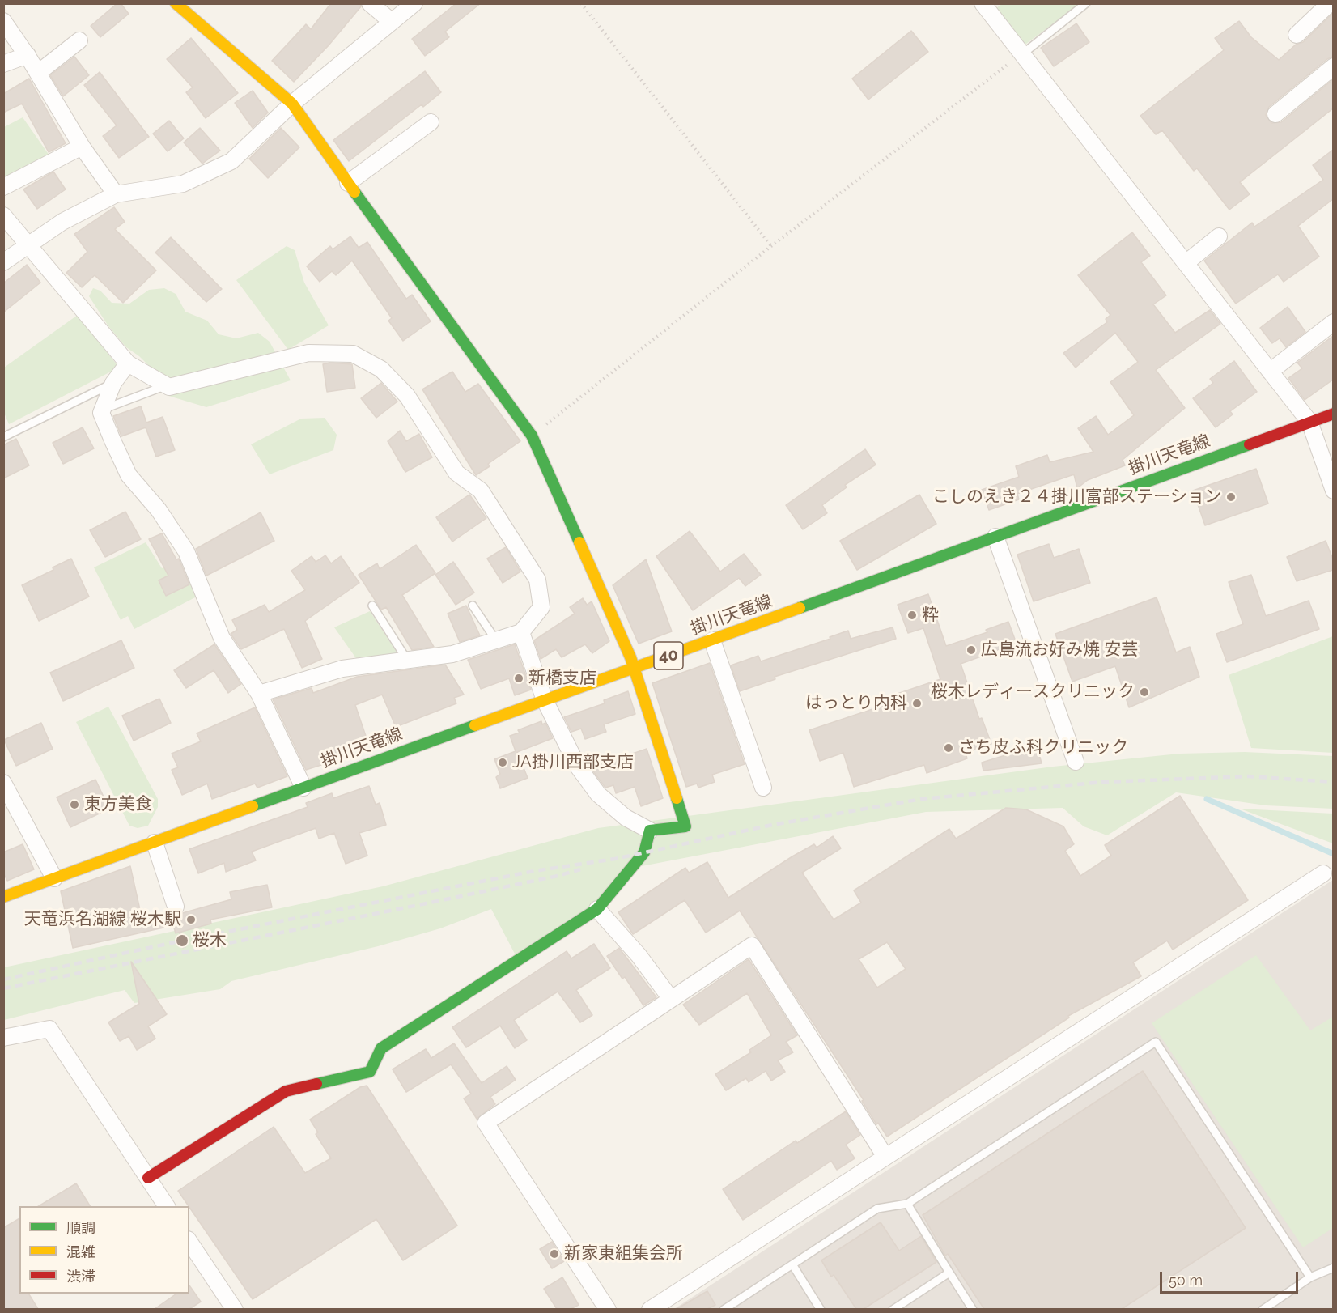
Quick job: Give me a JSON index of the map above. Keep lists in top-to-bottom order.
{
  "streets": {
    "street": ["掛川天竜線", "40"]
  },
  "places": [
    "こしのえき２４掛川富部ステーション",
    "粋",
    "広島流お好み焼 安芸",
    "新橋支店",
    "桜木レディースクリニック",
    "はっとり内科",
    "さち皮ふ科クリニック",
    "JA掛川西部支店",
    "東方美食",
    "天竜浜名湖線 桜木駅",
    "桜木",
    "新家東組集会所"
  ],
  "legend": ["順調", "混雑", "渋滞"],
  "scale_bar": "50 m"
}
